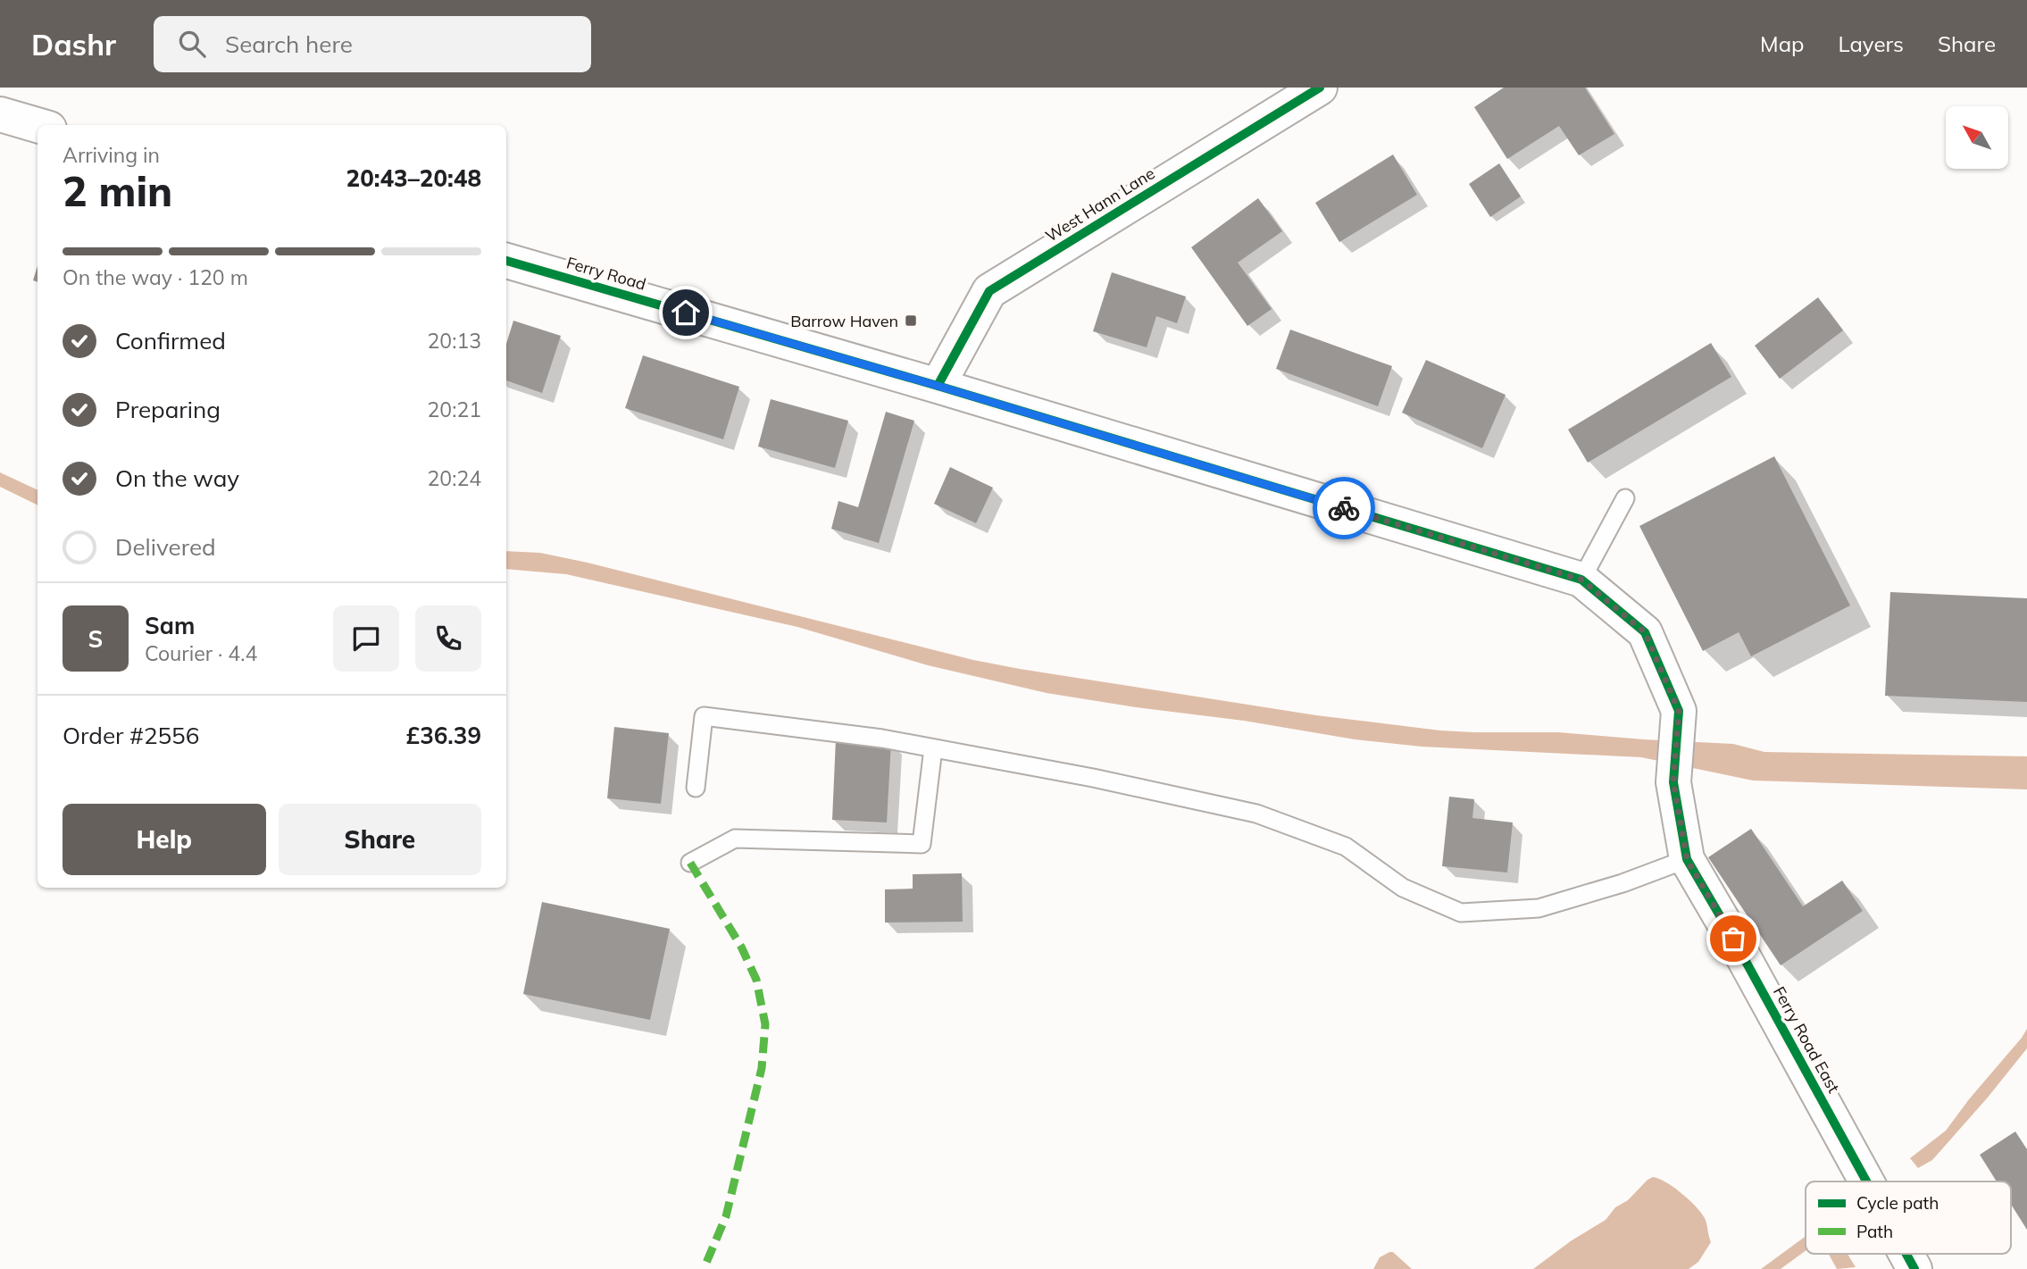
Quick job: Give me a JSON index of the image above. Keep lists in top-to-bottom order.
{
  "streets": {
    "street": ["West Hann Lane", "Ferry Road", "Ferry Road East"]
  },
  "crossings": [
    ["West Hann Lane", "Ferry Road"],
    ["Ferry Road", "Ferry Road East"]
  ],
  "places": {
    "transit": ["Barrow Haven"]
  },
  "legend": ["Cycle path", "Path"],
  "north": "top left",
  "page": {
    "header": "Dashr",
    "search": "Search here",
    "nav": ["Map", "Layers", "Share"],
    "heading": ["2 min", "Arriving in", "20:43–20:48"],
    "panel": [
      "Sam",
      "Courier · 4.4",
      "Order #2556",
      "£36.39"
    ],
    "bar": "On the way · 120 m",
    "list": [
      ["Confirmed", "20:13"],
      ["Preparing", "20:21"],
      ["On the way", "20:24"],
      "Delivered"
    ],
    "round": "S",
    "buttons": ["Help", "Share"]
  }
}
